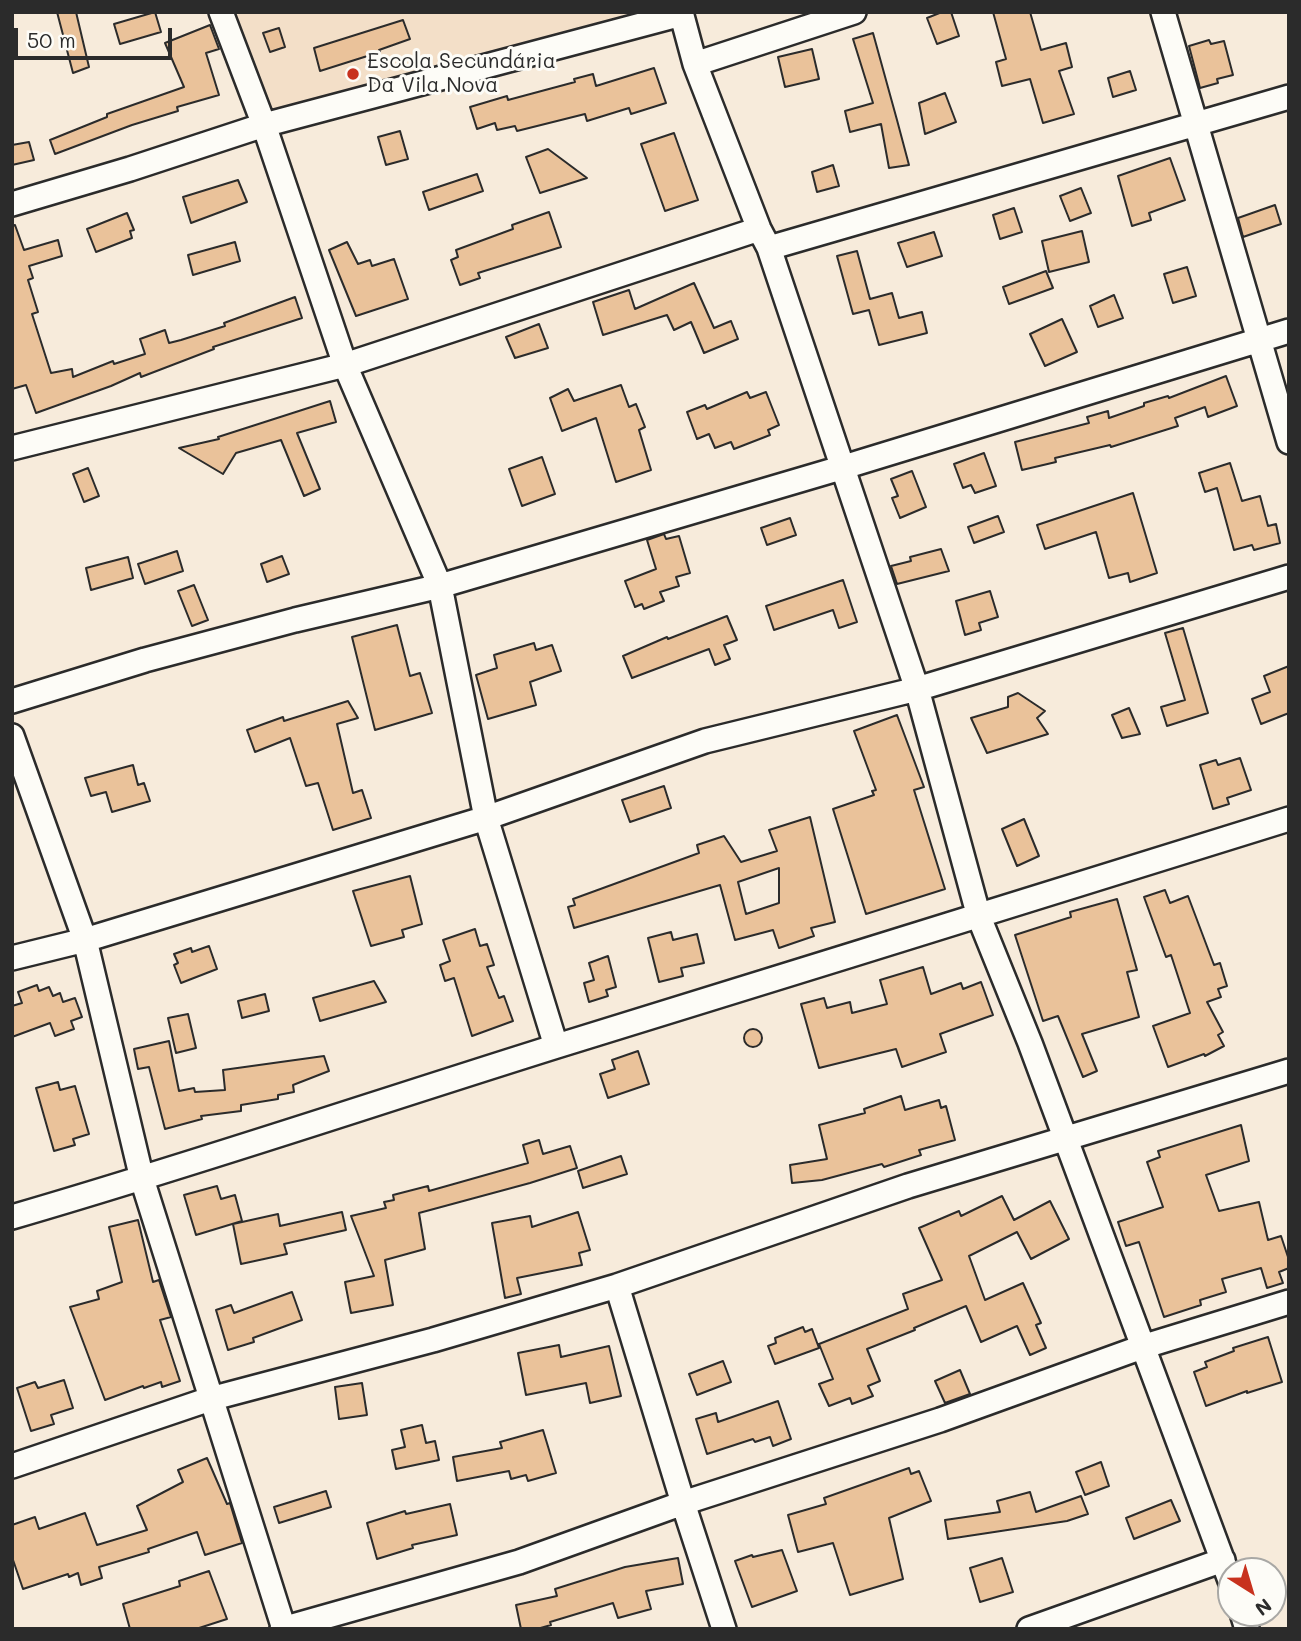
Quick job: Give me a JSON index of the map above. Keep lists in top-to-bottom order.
{
  "places": ["Escola Secundária Da Vila Nova"],
  "scale_bar": "50 m",
  "north": "bottom right"
}
